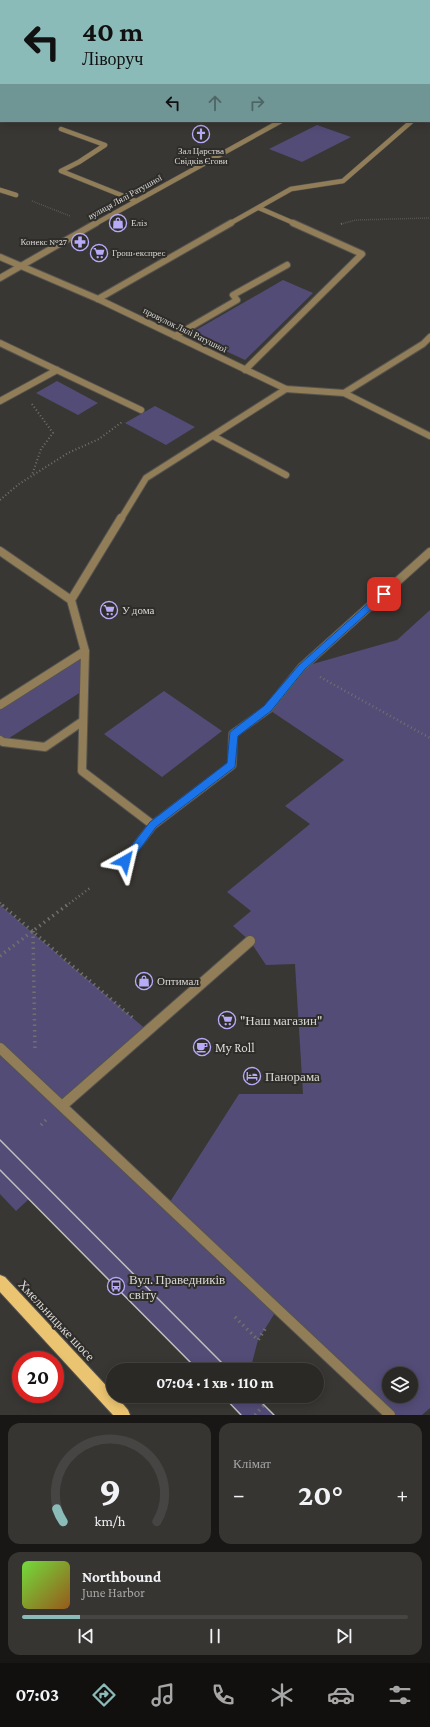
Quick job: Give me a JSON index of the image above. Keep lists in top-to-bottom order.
{
  "streets": {
    "main road": ["Хмельницьке шосе"],
    "street": ["вулиця Лялі Ратушної", "провулок Лялі Ратушної"]
  },
  "crossings": [
    ["вулиця Лялі Ратушної", "провулок Лялі Ратушної"]
  ],
  "places": {
    "church": ["Зал Царства Свідків Єгови"],
    "shop": ["Еліз", "Оптимал"],
    "pharmacy": ["Конекс №27"],
    "supermarket": ["Грош-експрес", "У дома", "\"Наш магазин\""],
    "cafe": ["My Roll"],
    "hotel": ["Панорама"],
    "bus stop": ["Вул. Праведників світу"]
  },
  "page": {
    "turn": ["40 m", "Ліворуч"],
    "limit": "20",
    "trip": "07:04 · 1 хв · 110 m",
    "tile": "Клімат",
    "heat": ["−", "20°", "+"],
    "song": ["Northbound", "June Harbor"],
    "tabs": "07:03",
    "gauge": ["9", "km/h"]
  }
}
